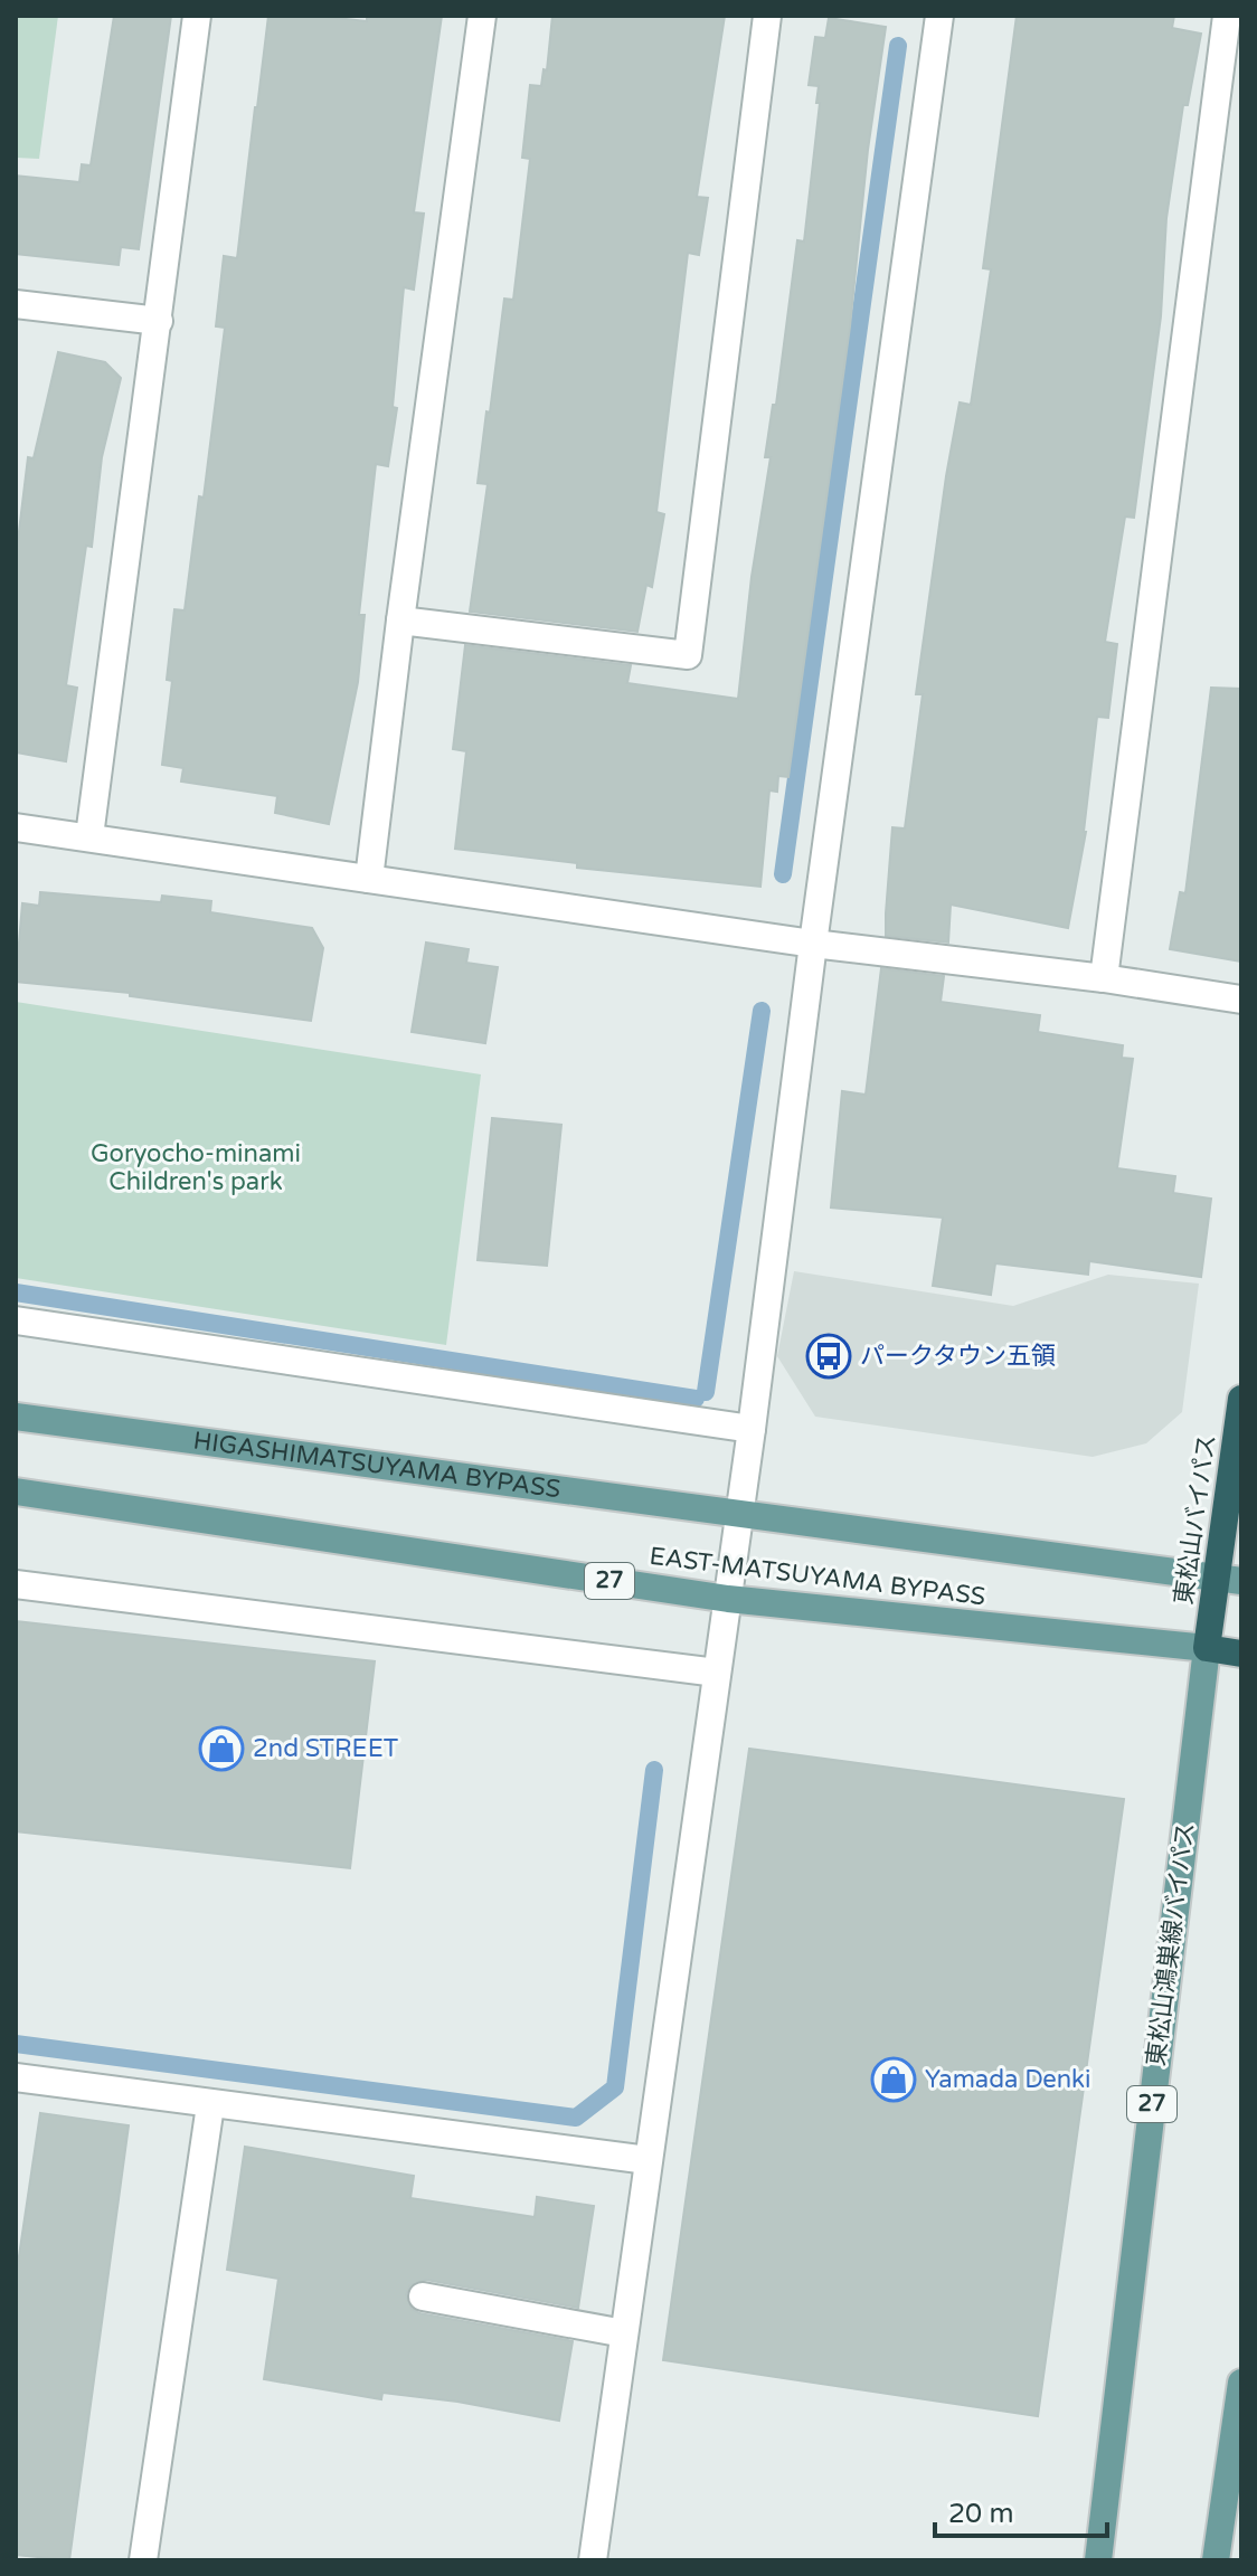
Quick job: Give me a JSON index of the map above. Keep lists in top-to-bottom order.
{
  "streets": {
    "highway": ["東松山バイパス", "EAST-MATSUYAMA BYPASS"],
    "main road": ["HIGASHIMATSUYAMA BYPASS", "27", "東松山鴻巣線バイパス"]
  },
  "crossings": [
    ["HIGASHIMATSUYAMA BYPASS", "EAST-MATSUYAMA BYPASS"],
    ["東松山バイパス", "EAST-MATSUYAMA BYPASS"],
    ["東松山バイパス", "東松山鴻巣線バイパス"],
    ["EAST-MATSUYAMA BYPASS", "東松山鴻巣線バイパス"]
  ],
  "parks": ["Goryocho-minami Children's park"],
  "places": {
    "bus stop": ["パークタウン五領"],
    "shop": ["2nd STREET", "Yamada Denki"]
  },
  "scale_bar": "20 m"
}
